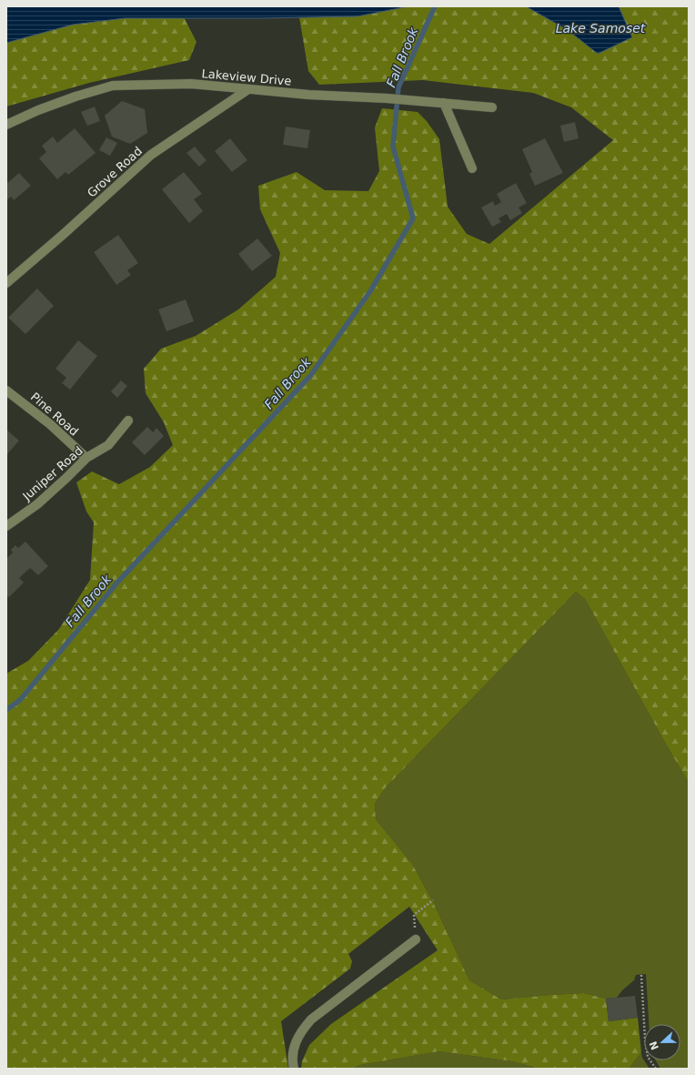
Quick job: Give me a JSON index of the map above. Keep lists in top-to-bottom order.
{
  "streets": {
    "street": [
      "Lakeview Drive",
      "Grove Road",
      "Pine Road",
      "Juniper Road"
    ]
  },
  "crossings": [
    ["Lakeview Drive", "Grove Road"],
    ["Pine Road", "Juniper Road"]
  ],
  "water": ["Lake Samoset", "Fall Brook"],
  "north": "left"
}
